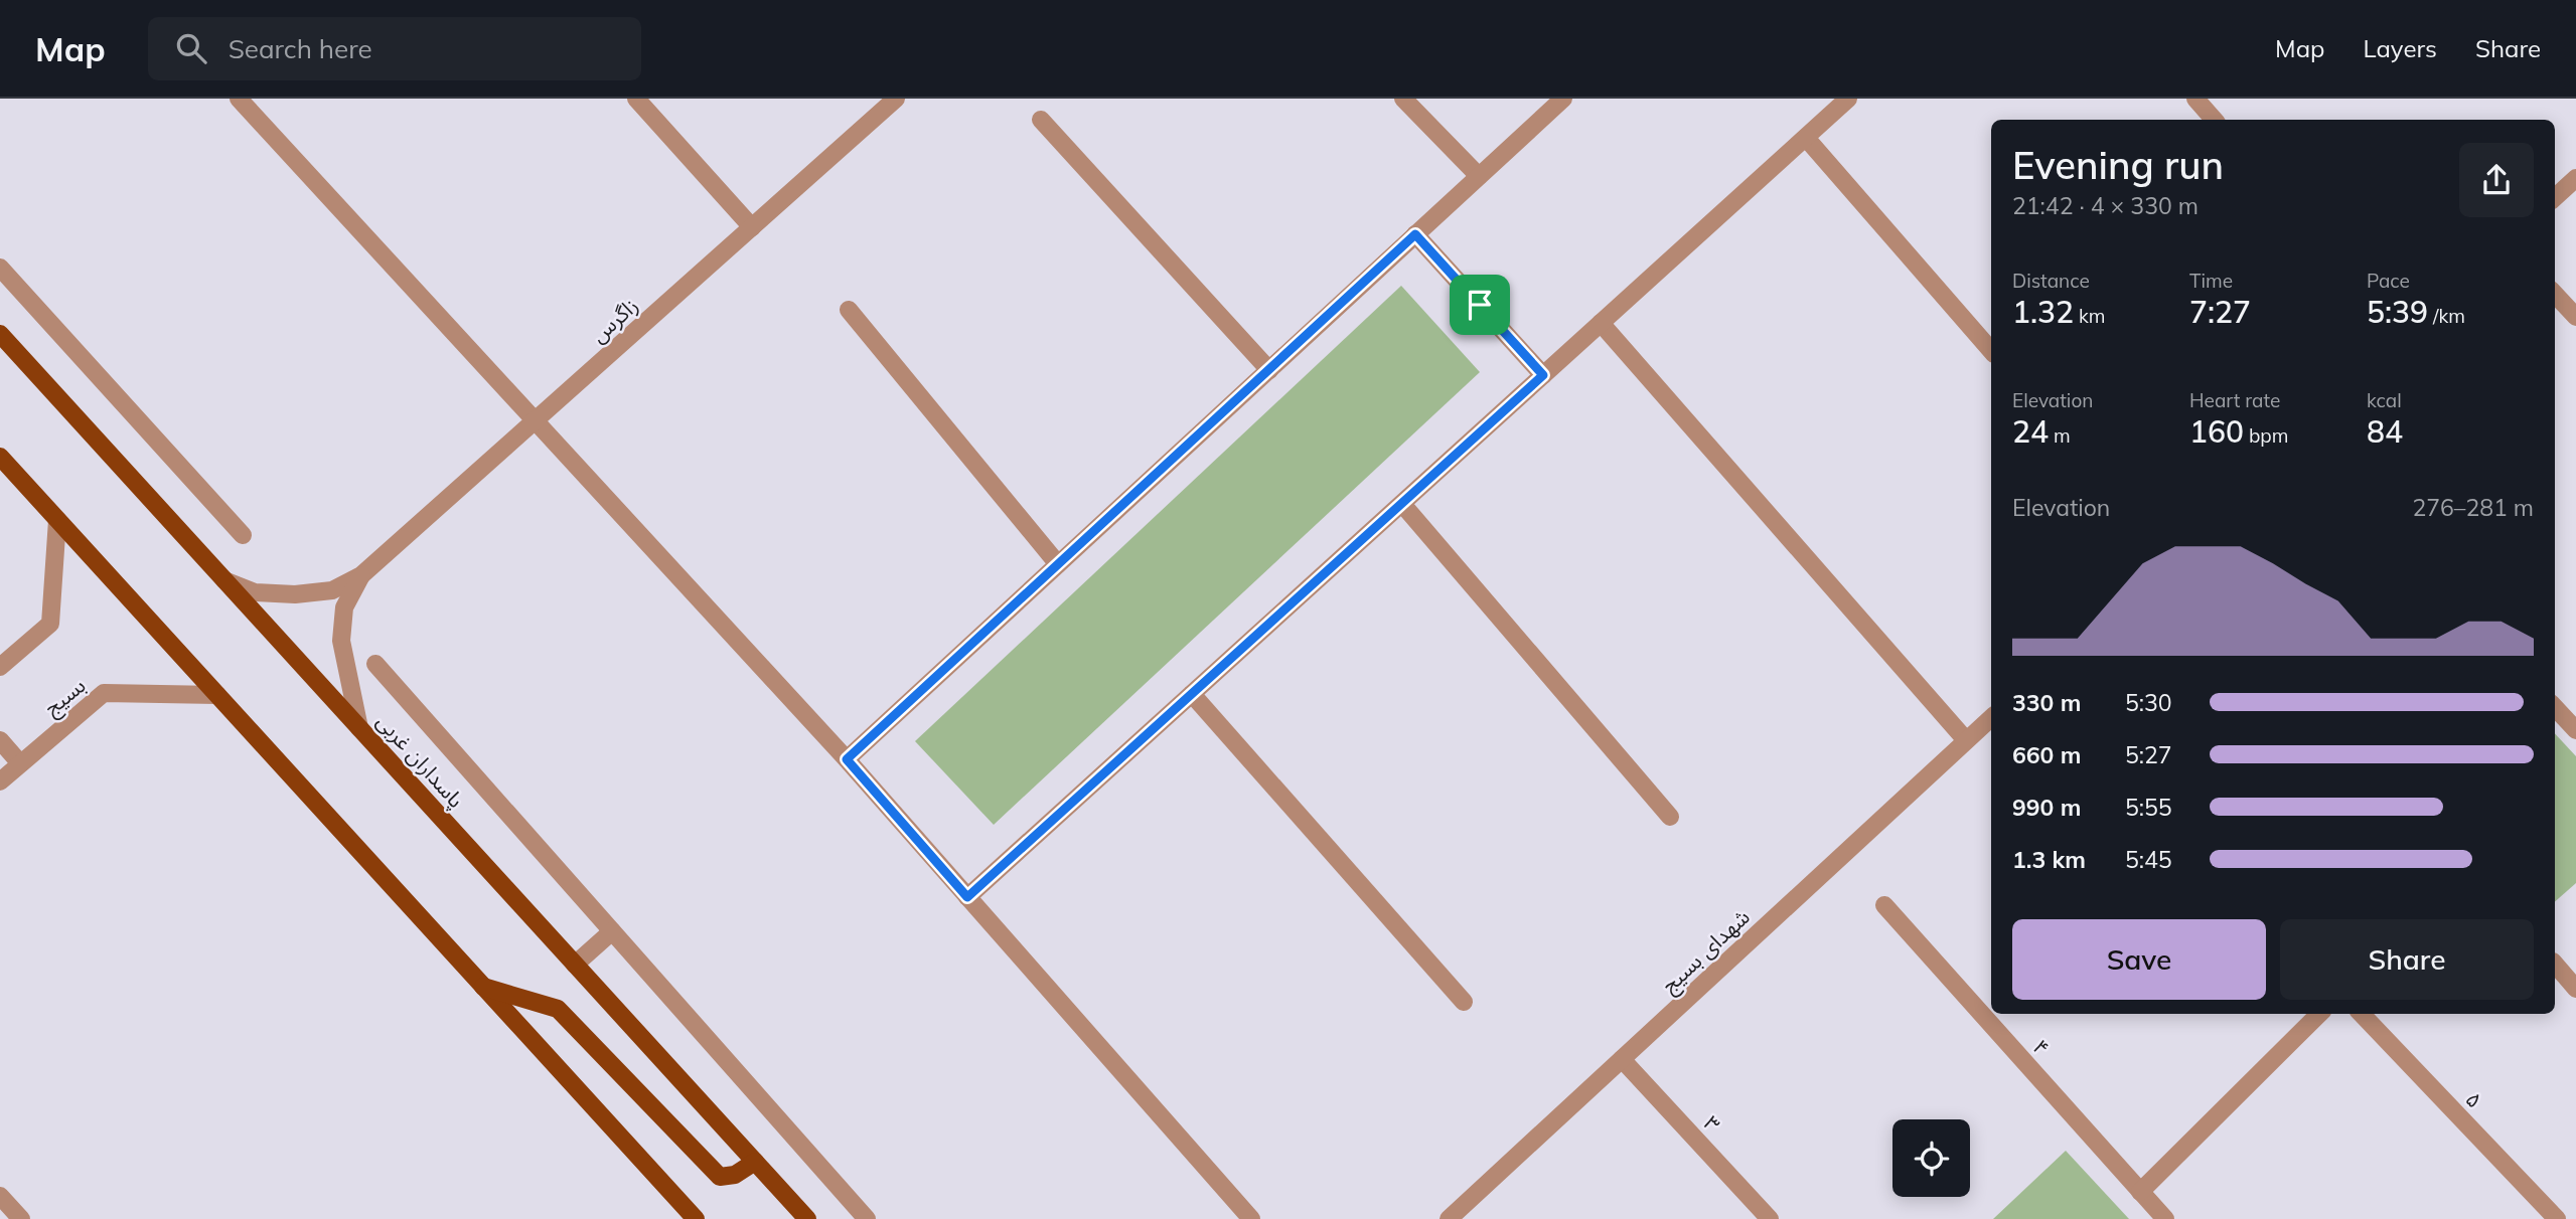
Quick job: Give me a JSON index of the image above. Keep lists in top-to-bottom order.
{
  "streets": {
    "main road": ["پاسداران غربی"],
    "street": [
      "زاگرس",
      "بسیج",
      "شهدای بسیج",
      "۴",
      "۵",
      "۳"
    ]
  },
  "crossings": [
    ["زاگرس", "پاسداران غربی"],
    ["شهدای بسیج", "۳"]
  ],
  "page": {
    "header": "Map",
    "search": "Search here",
    "nav": ["Map", "Layers", "Share"],
    "heading": ["Evening run", "21:42 · 4 × 330 m"],
    "stats": [
      ["Distance", "1.32 km"],
      ["Time", "7:27"],
      ["Pace", "5:39 /km"],
      ["Elevation", "24 m"],
      ["Heart rate", "160 bpm"],
      ["kcal", "84"]
    ],
    "chart": ["Elevation", "276–281 m"],
    "list": [
      {
        "name": "330 m",
        "note": "5:30"
      },
      {
        "name": "660 m",
        "note": "5:27"
      },
      {
        "name": "990 m",
        "note": "5:55"
      },
      {
        "name": "1.3 km",
        "note": "5:45"
      }
    ],
    "buttons": ["Save", "Share"]
  }
}
